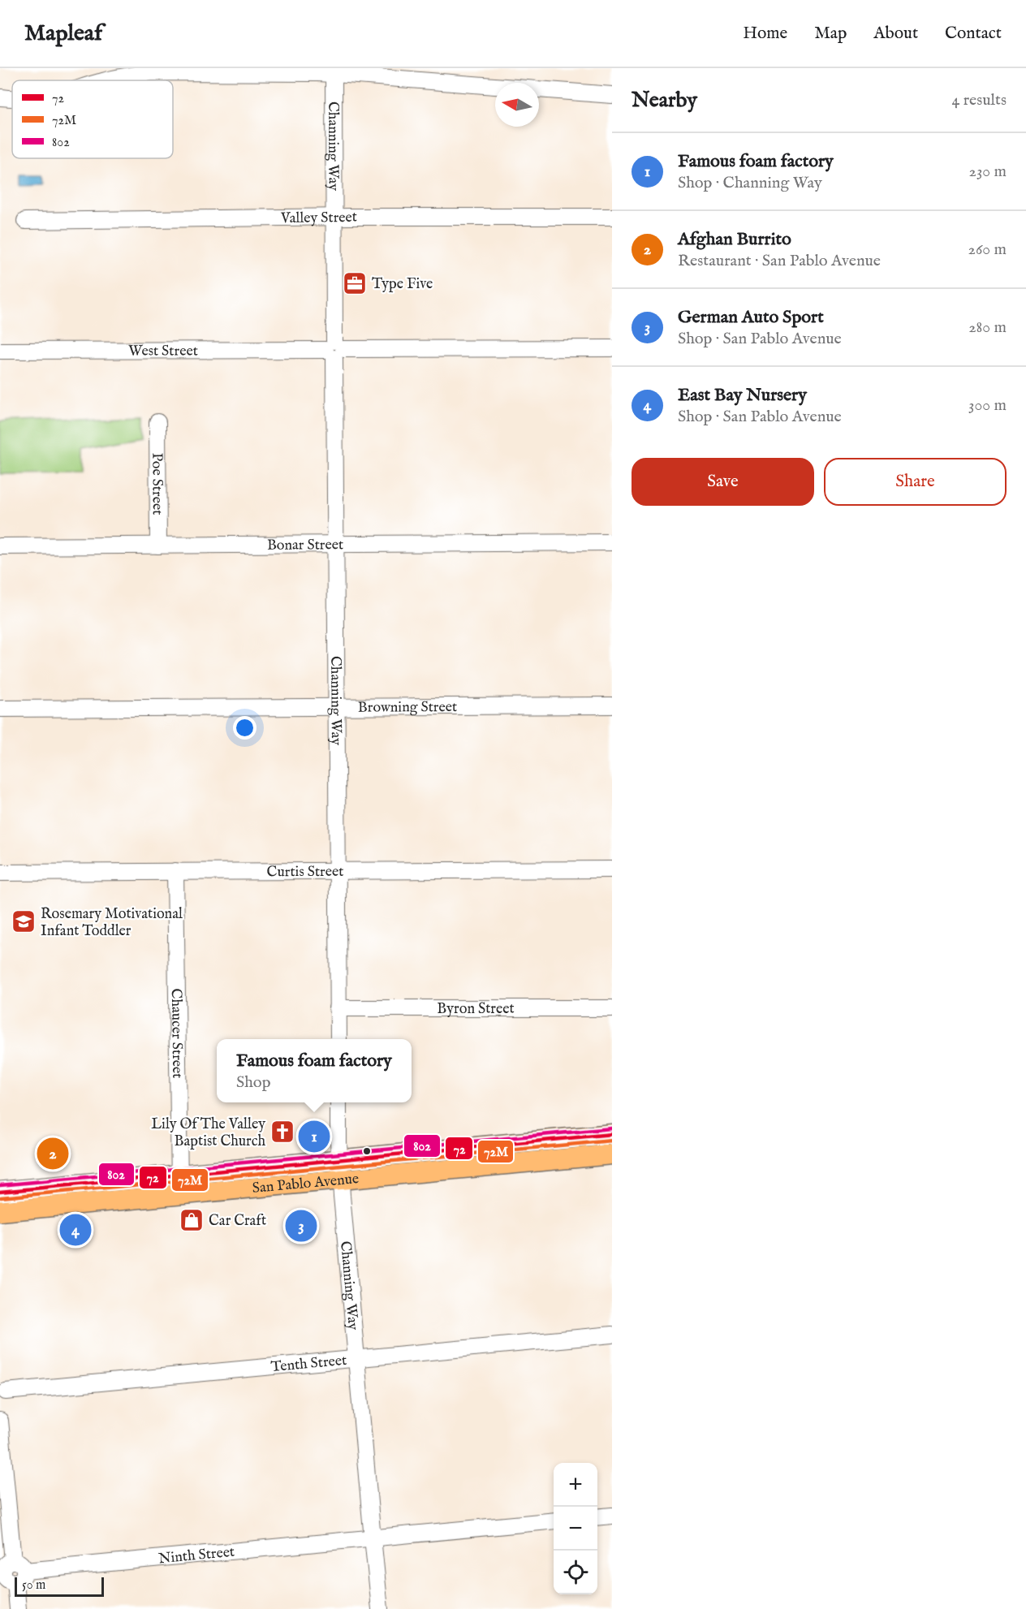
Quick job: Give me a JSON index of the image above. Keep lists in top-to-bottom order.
{
  "streets": {
    "main road": ["San Pablo Avenue"],
    "street": [
      "Channing Way",
      "Valley Street",
      "West Street",
      "Poe Street",
      "Bonar Street",
      "Browning Street",
      "Curtis Street",
      "Byron Street",
      "Chaucer Street",
      "Tenth Street",
      "Ninth Street"
    ]
  },
  "crossings": [
    ["Channing Way", "Valley Street"],
    ["Channing Way", "West Street"],
    ["Channing Way", "Bonar Street"],
    ["Channing Way", "Browning Street"],
    ["Channing Way", "Curtis Street"],
    ["Channing Way", "Byron Street"],
    ["Channing Way", "San Pablo Avenue"],
    ["Channing Way", "Tenth Street"],
    ["Channing Way", "Ninth Street"],
    ["Poe Street", "Bonar Street"],
    ["Curtis Street", "Chaucer Street"],
    ["Chaucer Street", "San Pablo Avenue"]
  ],
  "places": {
    "office": ["Type Five"],
    "school or university": ["Rosemary Motivational Infant Toddler"],
    "church": ["Lily Of The Valley Baptist Church"],
    "shop": ["Car Craft"]
  },
  "lines": ["transit line 802", "transit line 72", "transit line 72M"],
  "legend": ["72", "72M", "802"],
  "scale_bar": "50 m",
  "north": "left",
  "page": {
    "header": "Mapleaf",
    "nav": [
      "Home",
      "Map",
      "About",
      "Contact"
    ],
    "heading": ["Nearby", "4 results"],
    "list": [
      {
        "mark": "1",
        "name": "Famous foam factory",
        "note": "Shop · Channing Way",
        "value": "230 m"
      },
      {
        "mark": "2",
        "name": "Afghan Burrito",
        "note": "Restaurant · San Pablo Avenue",
        "value": "260 m"
      },
      {
        "mark": "3",
        "name": "German Auto Sport",
        "note": "Shop · San Pablo Avenue",
        "value": "280 m"
      },
      {
        "mark": "4",
        "name": "East Bay Nursery",
        "note": "Shop · San Pablo Avenue",
        "value": "300 m"
      }
    ],
    "buttons": ["Save", "Share"],
    "popup": ["Famous foam factory", "Shop"],
    "pins": [
      "1",
      "2",
      "3",
      "4"
    ],
    "map_buttons": ["+", "−"],
    "scale": "50 m"
  }
}
